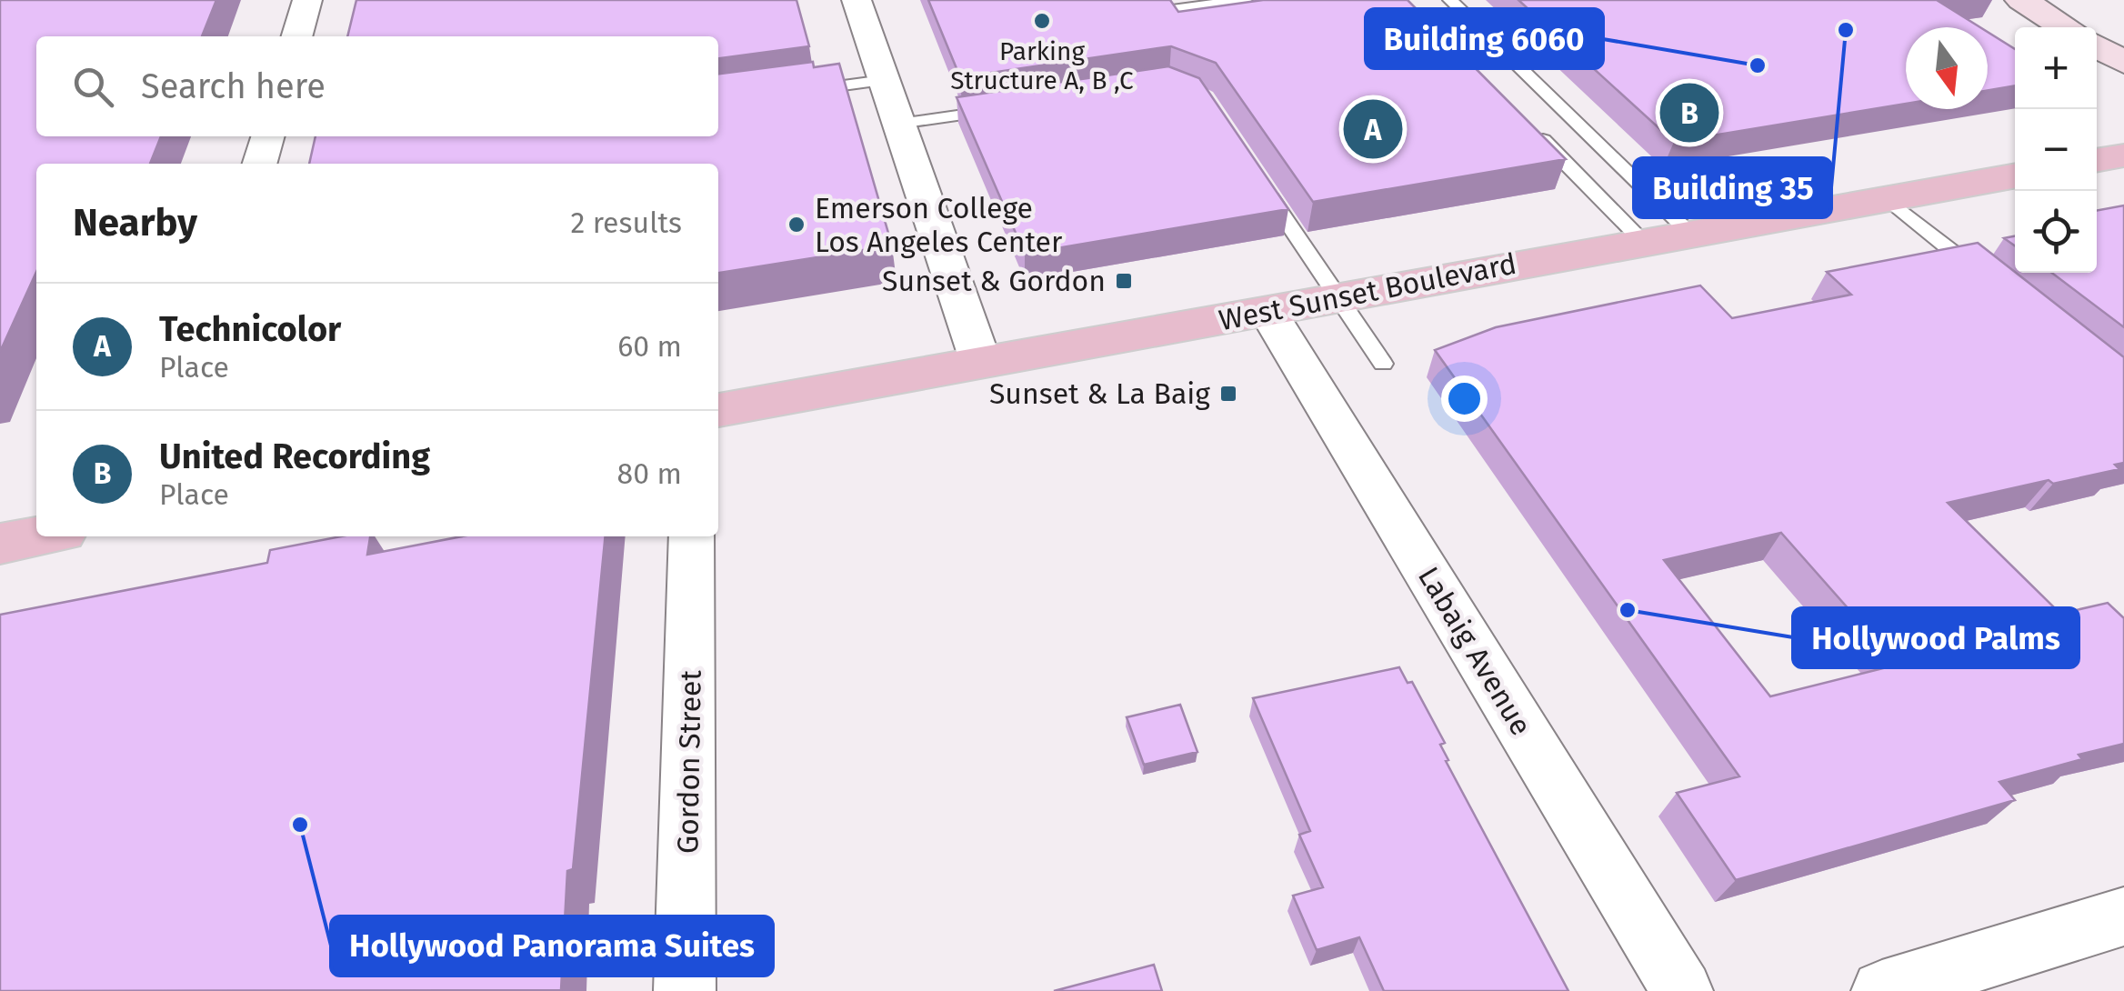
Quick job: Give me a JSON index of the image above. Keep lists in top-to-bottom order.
{
  "streets": {
    "main road": ["West Sunset Boulevard"],
    "street": ["Labaig Avenue", "Gordon Street"]
  },
  "crossings": [
    ["West Sunset Boulevard", "Labaig Avenue"]
  ],
  "places": {
    "other": [
      "Parking Structure A, B ,C",
      "Building 35",
      "Building 6060",
      "Emerson College Los Angeles Center",
      "Hollywood Palms",
      "Hollywood Panorama Suites"
    ],
    "transit": ["Sunset & Gordon", "Sunset & La Baig"]
  },
  "north": "bottom",
  "page": {
    "map_buttons": ["+", "−"],
    "search": "Search here",
    "pins": ["B", "A"],
    "heading": ["Nearby", "2 results"],
    "list": [
      {
        "mark": "A",
        "name": "Technicolor",
        "note": "Place",
        "value": "60 m"
      },
      {
        "mark": "B",
        "name": "United Recording",
        "note": "Place",
        "value": "80 m"
      }
    ]
  }
}
